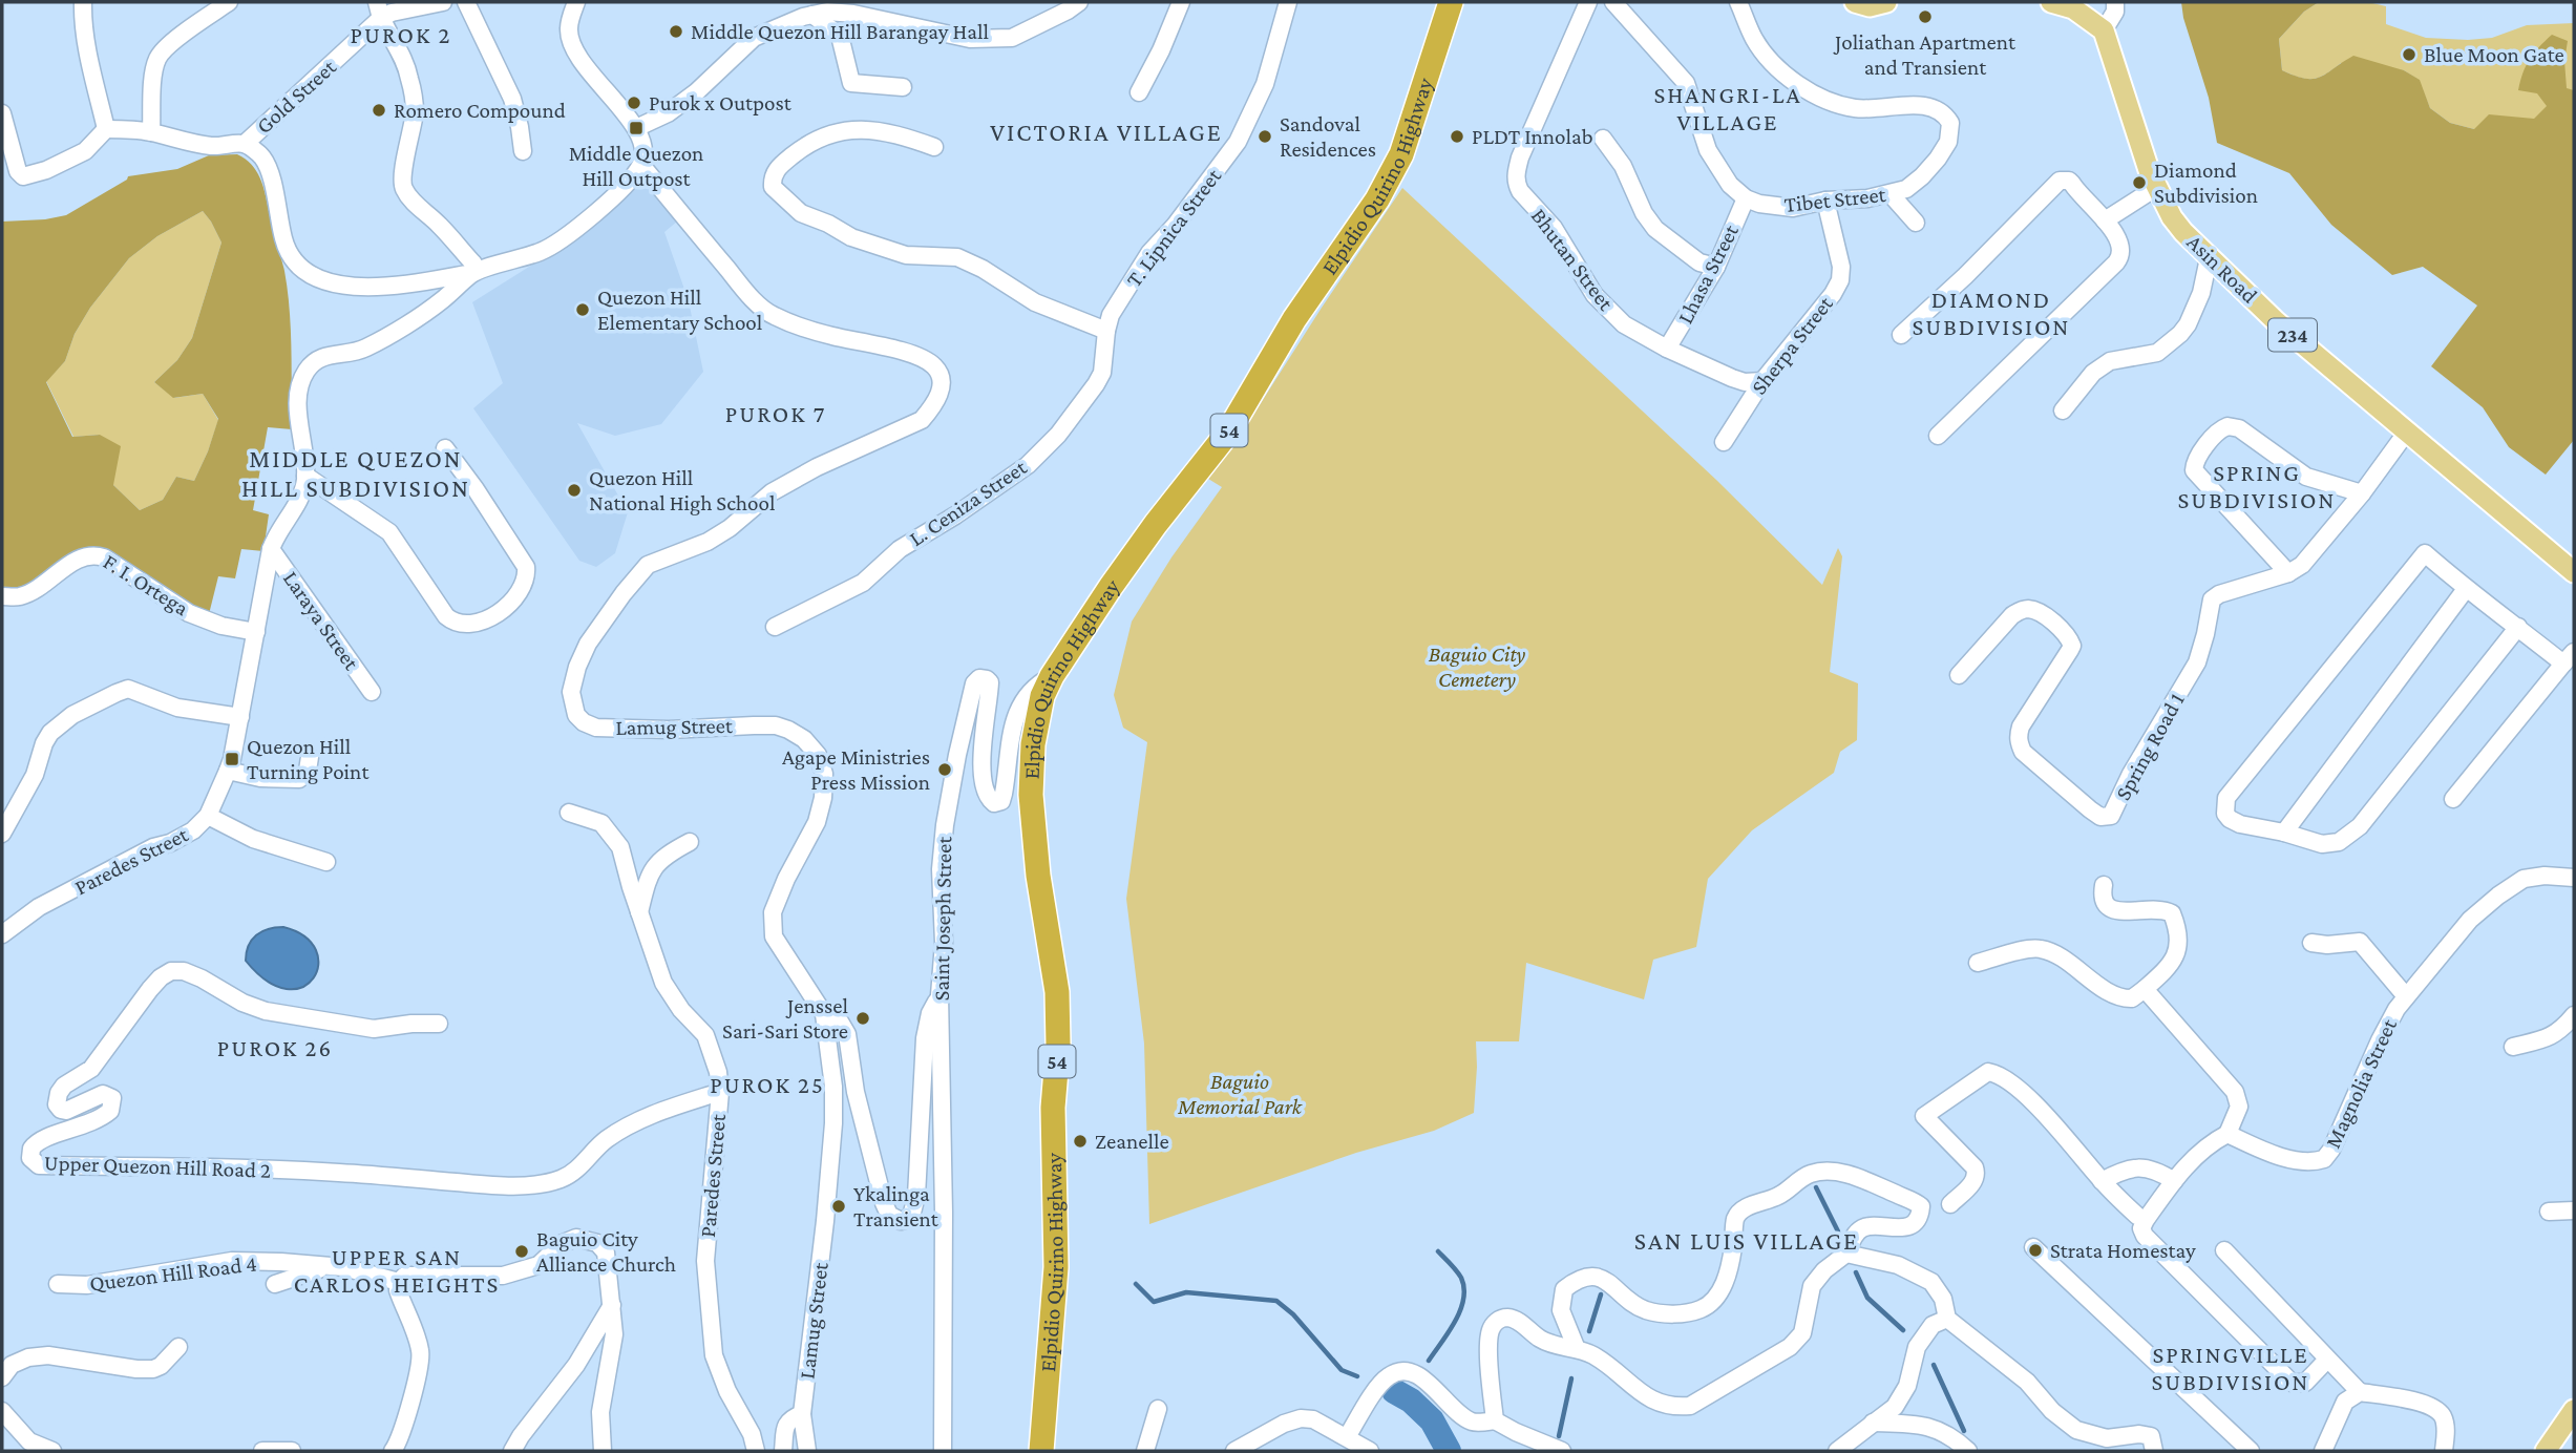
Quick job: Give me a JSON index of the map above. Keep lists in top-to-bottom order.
{
  "streets": {
    "highway": ["Elpidio Quirino Highway", "54"],
    "main road": ["Asin Road", "234"],
    "street": [
      "Gold Street",
      "Tibet Street",
      "T. Lipnica Street",
      "Bhutan Street",
      "Lhasa Street",
      "Sherpa Street",
      "L. Ceniza Street",
      "F. I. Ortega",
      "Laraya Street",
      "Lamug Street",
      "Spring Road 1",
      "Paredes Street",
      "Saint Joseph Street",
      "Magnolia Street",
      "Upper Quezon Hill Road 2",
      "Quezon Hill Road 4"
    ]
  },
  "crossings": [
    ["Elpidio Quirino Highway", "Saint Joseph Street"],
    ["Tibet Street", "Lhasa Street"],
    ["Tibet Street", "Sherpa Street"],
    ["T. Lipnica Street", "L. Ceniza Street"],
    ["Bhutan Street", "Lhasa Street"],
    ["Bhutan Street", "Sherpa Street"],
    ["Asin Road", "Spring Road 1"],
    ["F. I. Ortega", "Paredes Street"],
    ["Laraya Street", "Paredes Street"],
    ["Paredes Street", "Upper Quezon Hill Road 2"]
  ],
  "districts": [
    "PUROK 2",
    "SHANGRI-LA VILLAGE",
    "VICTORIA VILLAGE",
    "DIAMOND SUBDIVISION",
    "PUROK 7",
    "MIDDLE QUEZON HILL SUBDIVISION",
    "SPRING SUBDIVISION",
    "PUROK 26",
    "PUROK 25",
    "SAN LUIS VILLAGE",
    "UPPER SAN CARLOS HEIGHTS",
    "SPRINGVILLE SUBDIVISION"
  ],
  "parks": ["Baguio City Cemetery", "Baguio Memorial Park"],
  "places": {
    "other": [
      "Joliathan Apartment and Transient",
      "Middle Quezon Hill Barangay Hall",
      "Blue Moon Gate",
      "Purok x Outpost",
      "Romero Compound",
      "Sandoval Residences",
      "PLDT Innolab",
      "Diamond Subdivision",
      "Quezon Hill Elementary School",
      "Quezon Hill National High School",
      "Agape Ministries Press Mission",
      "Jenssel Sari-Sari Store",
      "Zeanelle",
      "Ykalinga Transient",
      "Strata Homestay",
      "Baguio City Alliance Church"
    ],
    "transit": ["Middle Quezon Hill Outpost", "Quezon Hill Turning Point"]
  }
}
